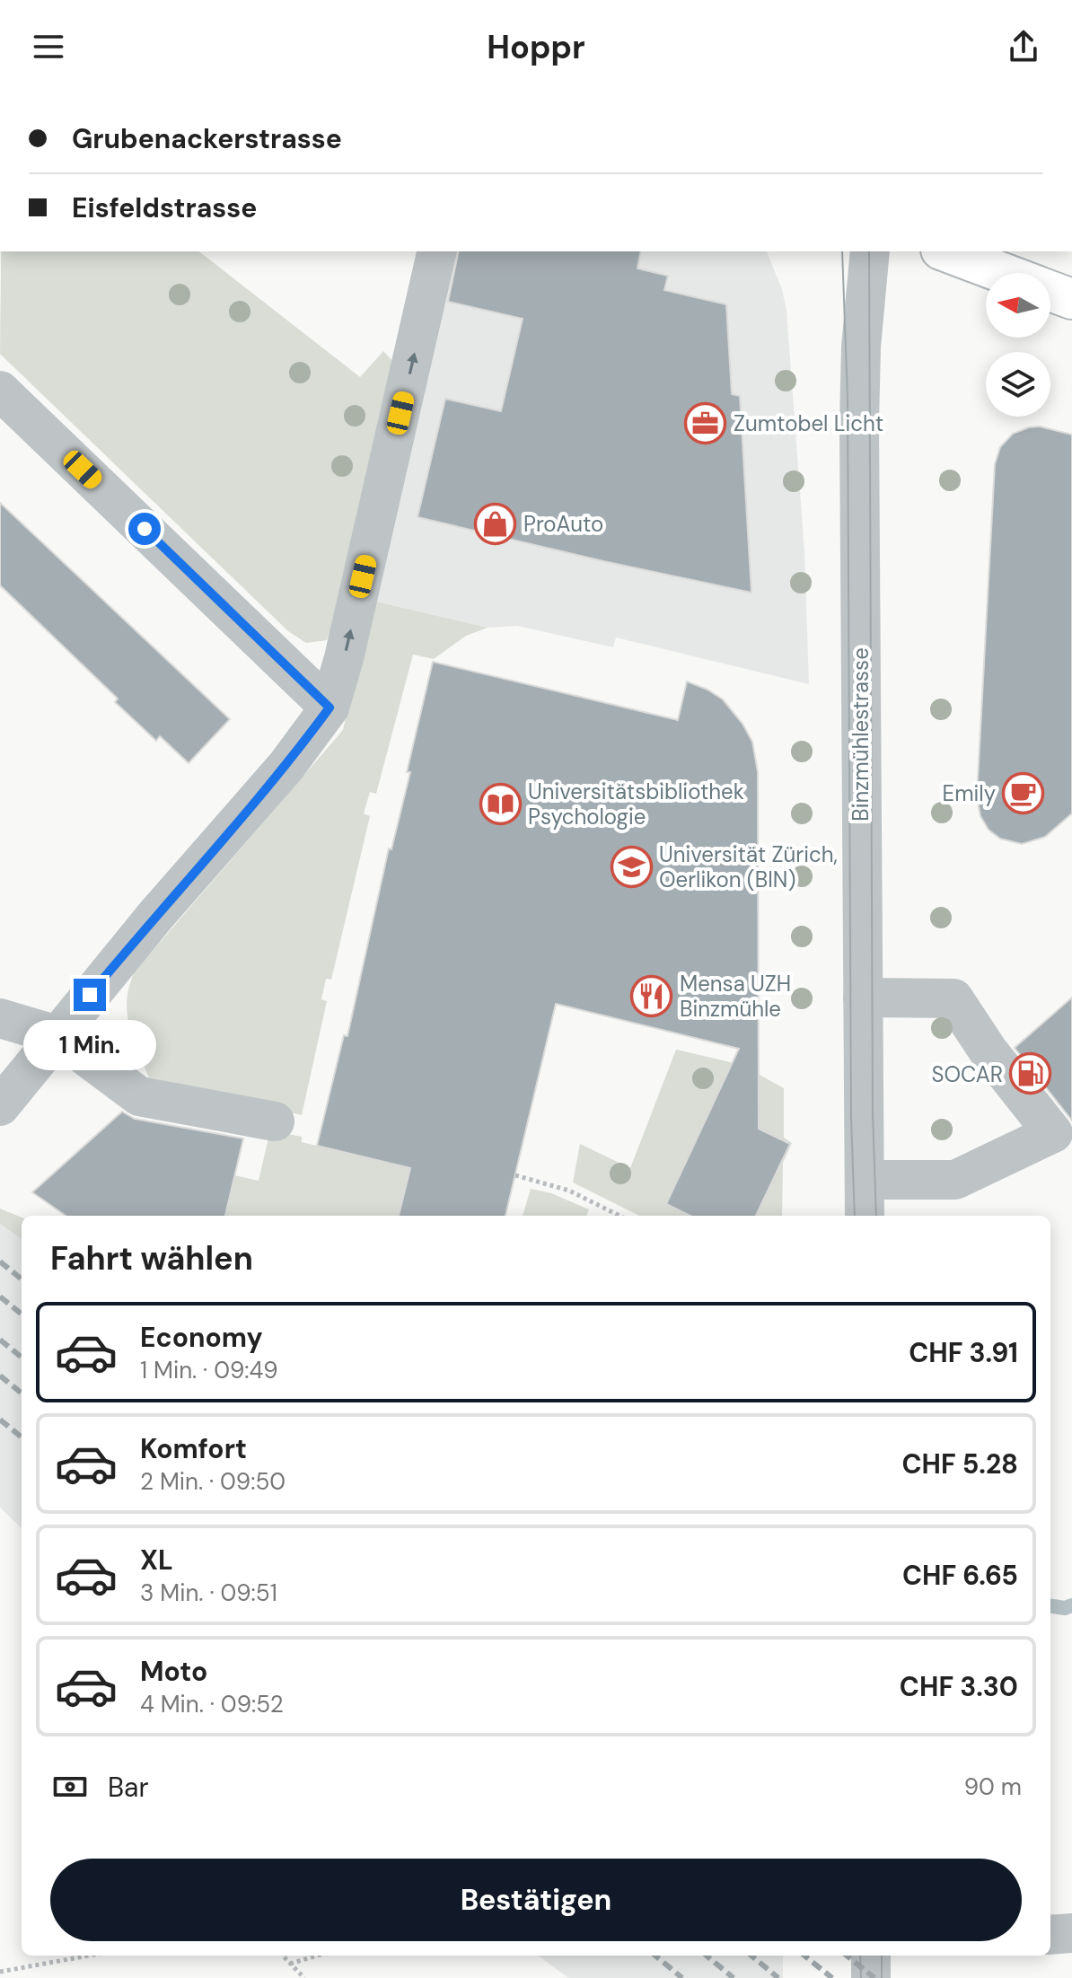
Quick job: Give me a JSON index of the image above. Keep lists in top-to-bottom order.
{
  "streets": {
    "street": ["Binzmühlestrasse"]
  },
  "places": {
    "office": ["Zumtobel Licht"],
    "shop": ["ProAuto"],
    "cafe": ["Emily"],
    "library": ["Universitätsbibliothek Psychologie"],
    "school or university": ["Universität Zürich, Oerlikon (BIN)"],
    "restaurant": ["Mensa UZH Binzmühle"],
    "fuel station": ["SOCAR"]
  },
  "north": "left",
  "page": {
    "header": "Hoppr",
    "banner": ["Grubenackerstrasse", "Eisfeldstrasse"],
    "bubble": "1 Min.",
    "heading": "Fahrt wählen",
    "list": [
      {
        "name": "Economy",
        "note": "1 Min. · 09:49",
        "value": "CHF 3.91"
      },
      {
        "name": "Komfort",
        "note": "2 Min. · 09:50",
        "value": "CHF 5.28"
      },
      {
        "name": "XL",
        "note": "3 Min. · 09:51",
        "value": "CHF 6.65"
      },
      {
        "name": "Moto",
        "note": "4 Min. · 09:52",
        "value": "CHF 3.30"
      }
    ],
    "pay": ["Bar", "90 m"],
    "buttons": "Bestätigen"
  }
}
